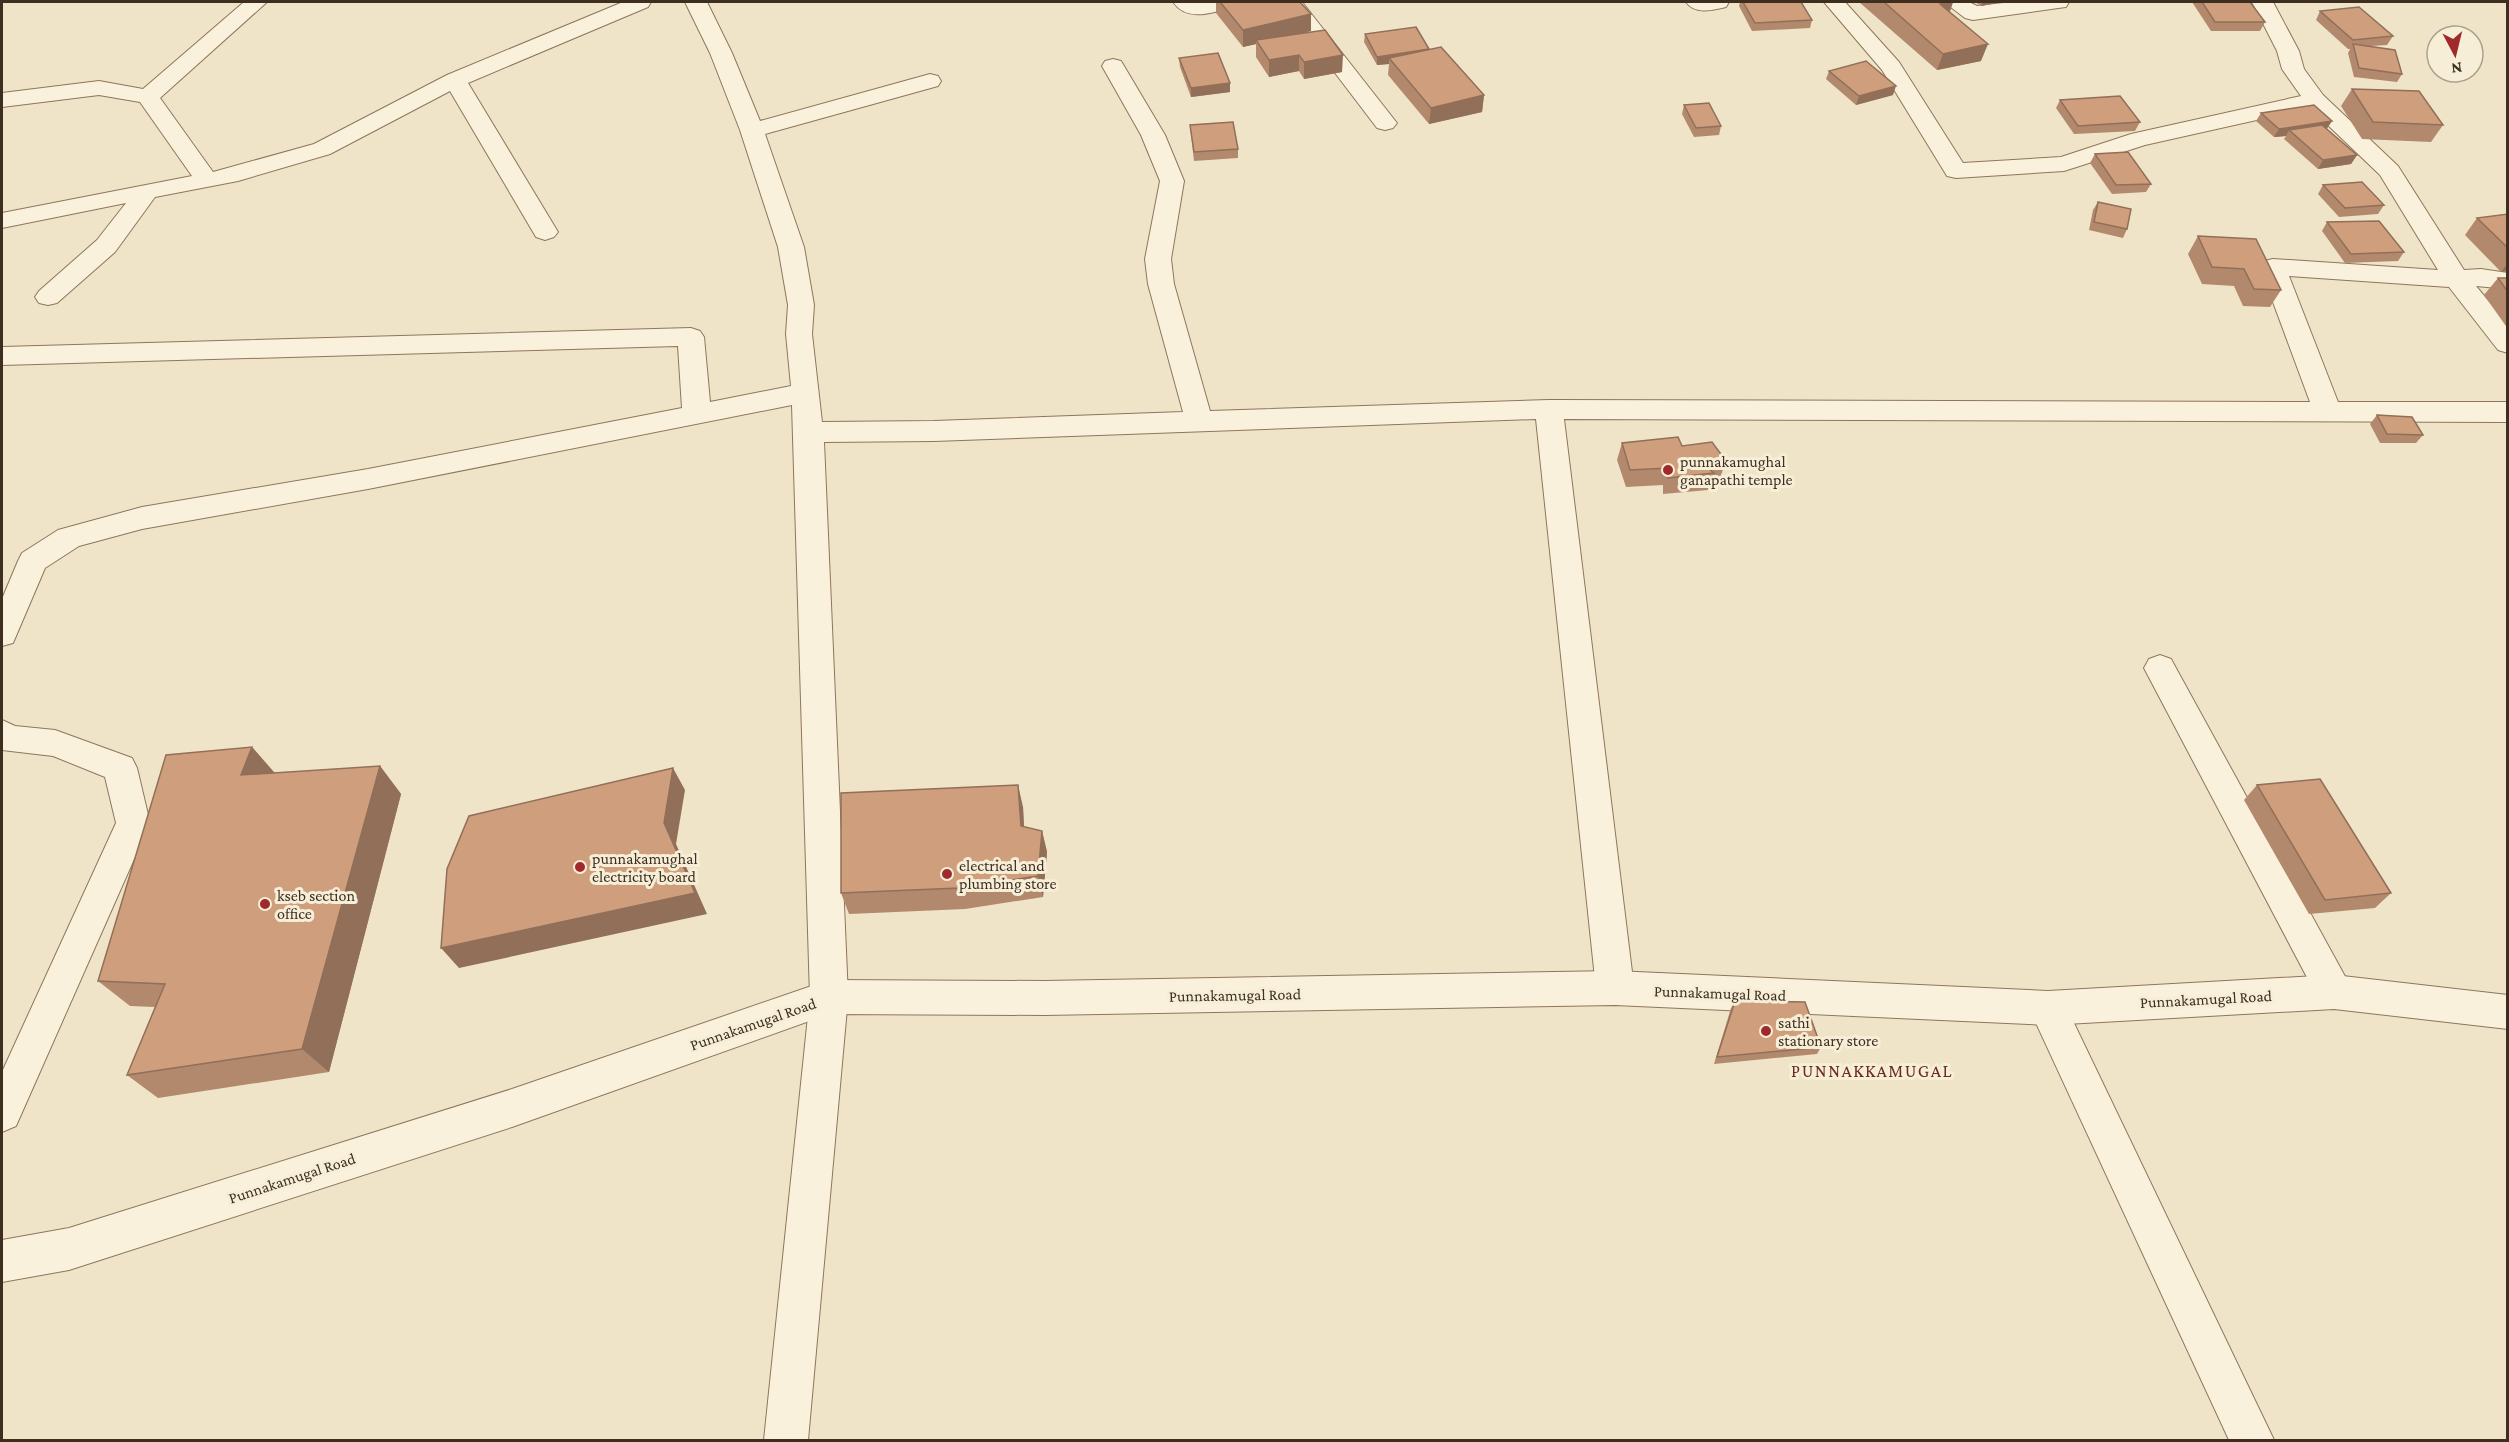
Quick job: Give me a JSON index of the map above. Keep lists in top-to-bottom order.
{
  "streets": {
    "street": ["Punnakamugal Road"]
  },
  "districts": ["PUNNAKKAMUGAL"],
  "places": [
    "punnakamughal ganapathi temple",
    "punnakamughal electricity board",
    "electrical and plumbing store",
    "kseb section office",
    "sathi stationary store"
  ],
  "north": "bottom"
}
